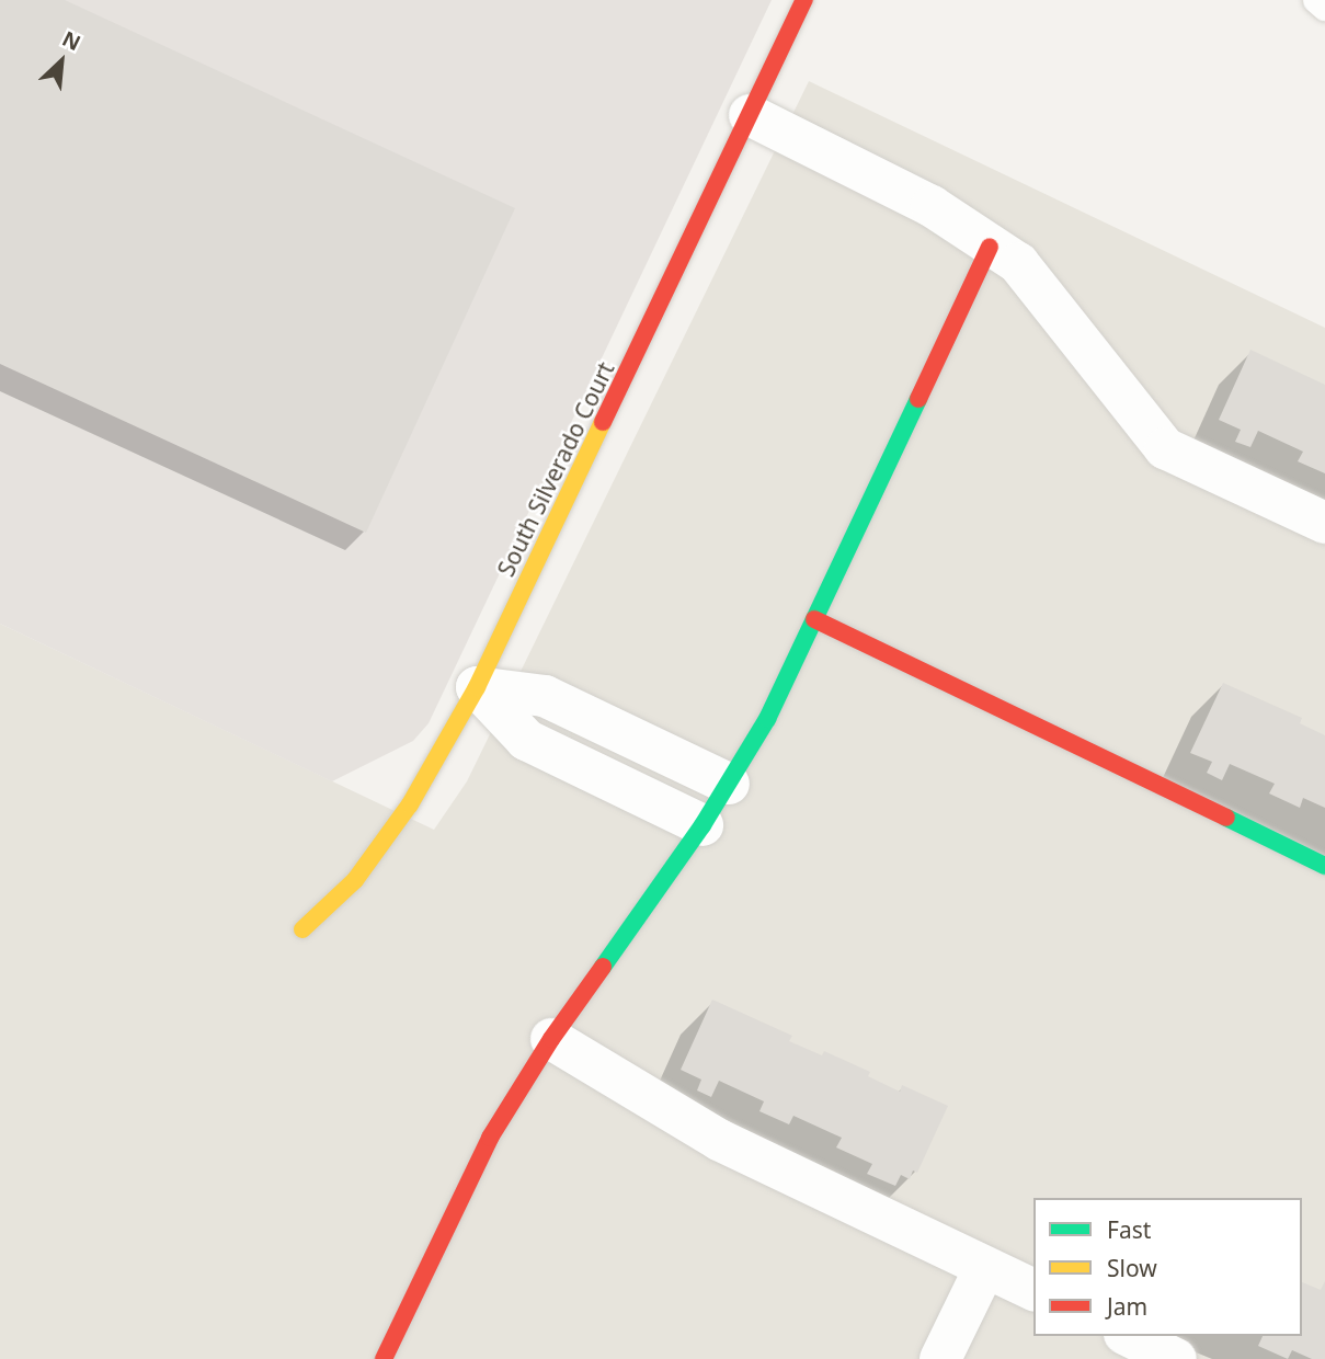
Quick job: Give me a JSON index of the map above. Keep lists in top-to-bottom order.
{
  "streets": {
    "street": ["South Silverado Court"]
  },
  "legend": ["Fast", "Slow", "Jam"],
  "north": "top right"
}
